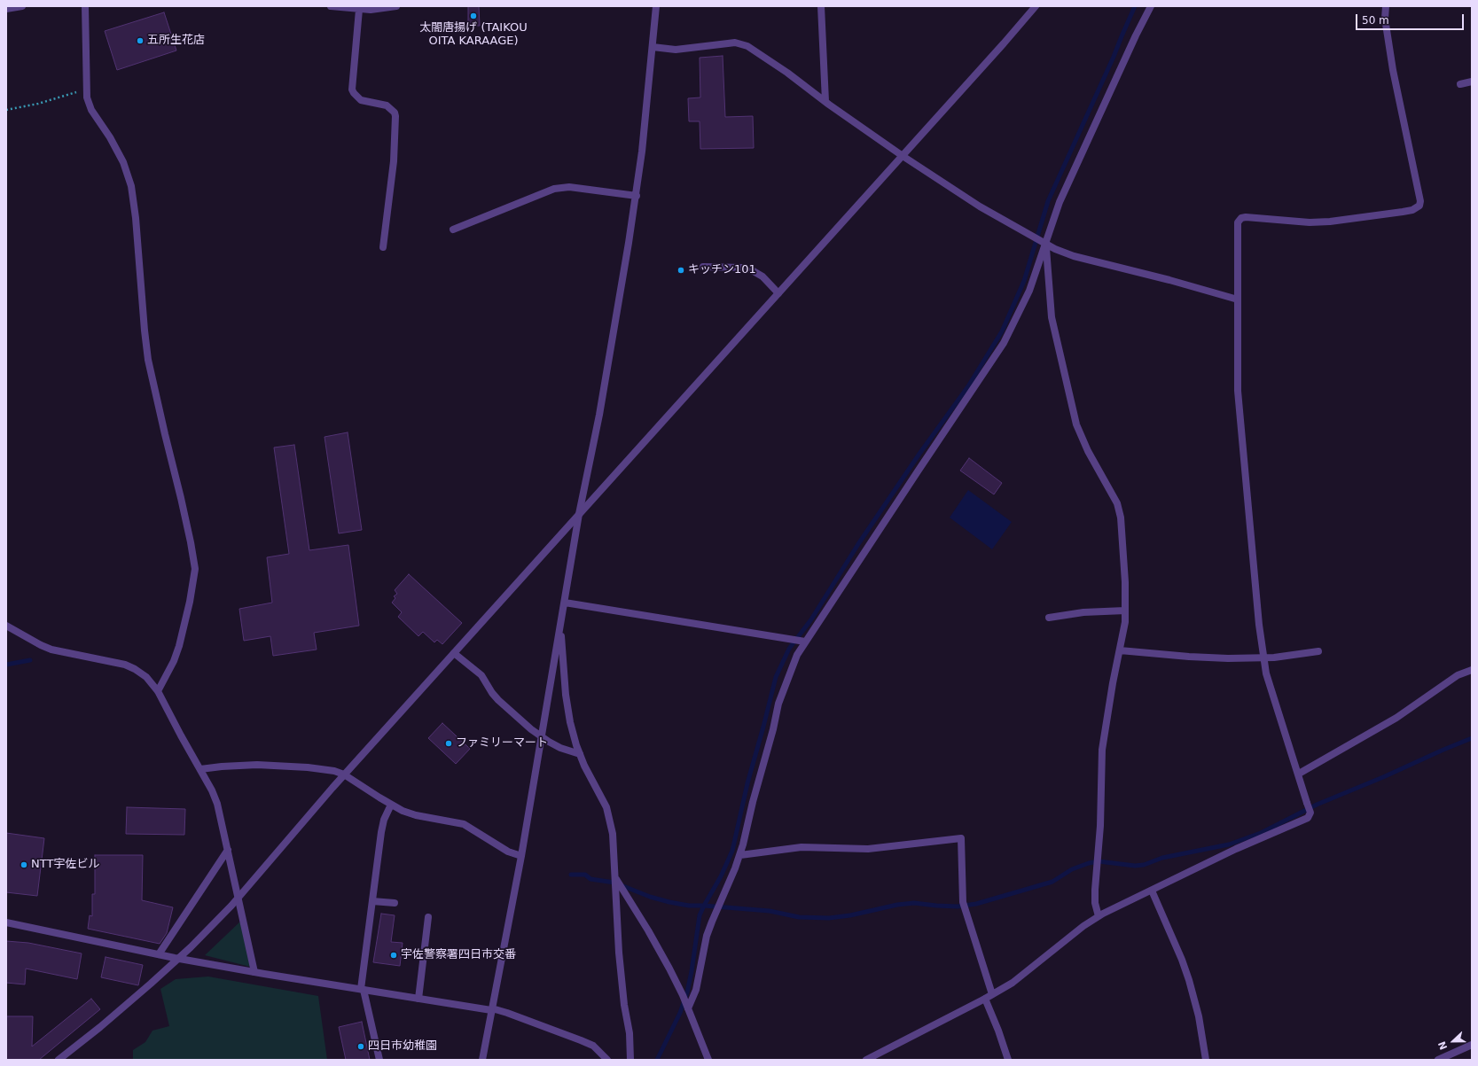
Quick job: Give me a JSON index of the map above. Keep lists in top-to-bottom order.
{
  "places": [
    "太閤唐揚げ (TAIKOU OITA KARAAGE)",
    "五所生花店",
    "キッチン101",
    "ファミリーマート",
    "NTT宇佐ビル",
    "宇佐警察署四日市交番",
    "四日市幼稚園"
  ],
  "scale_bar": "50 m",
  "north": "left"
}
